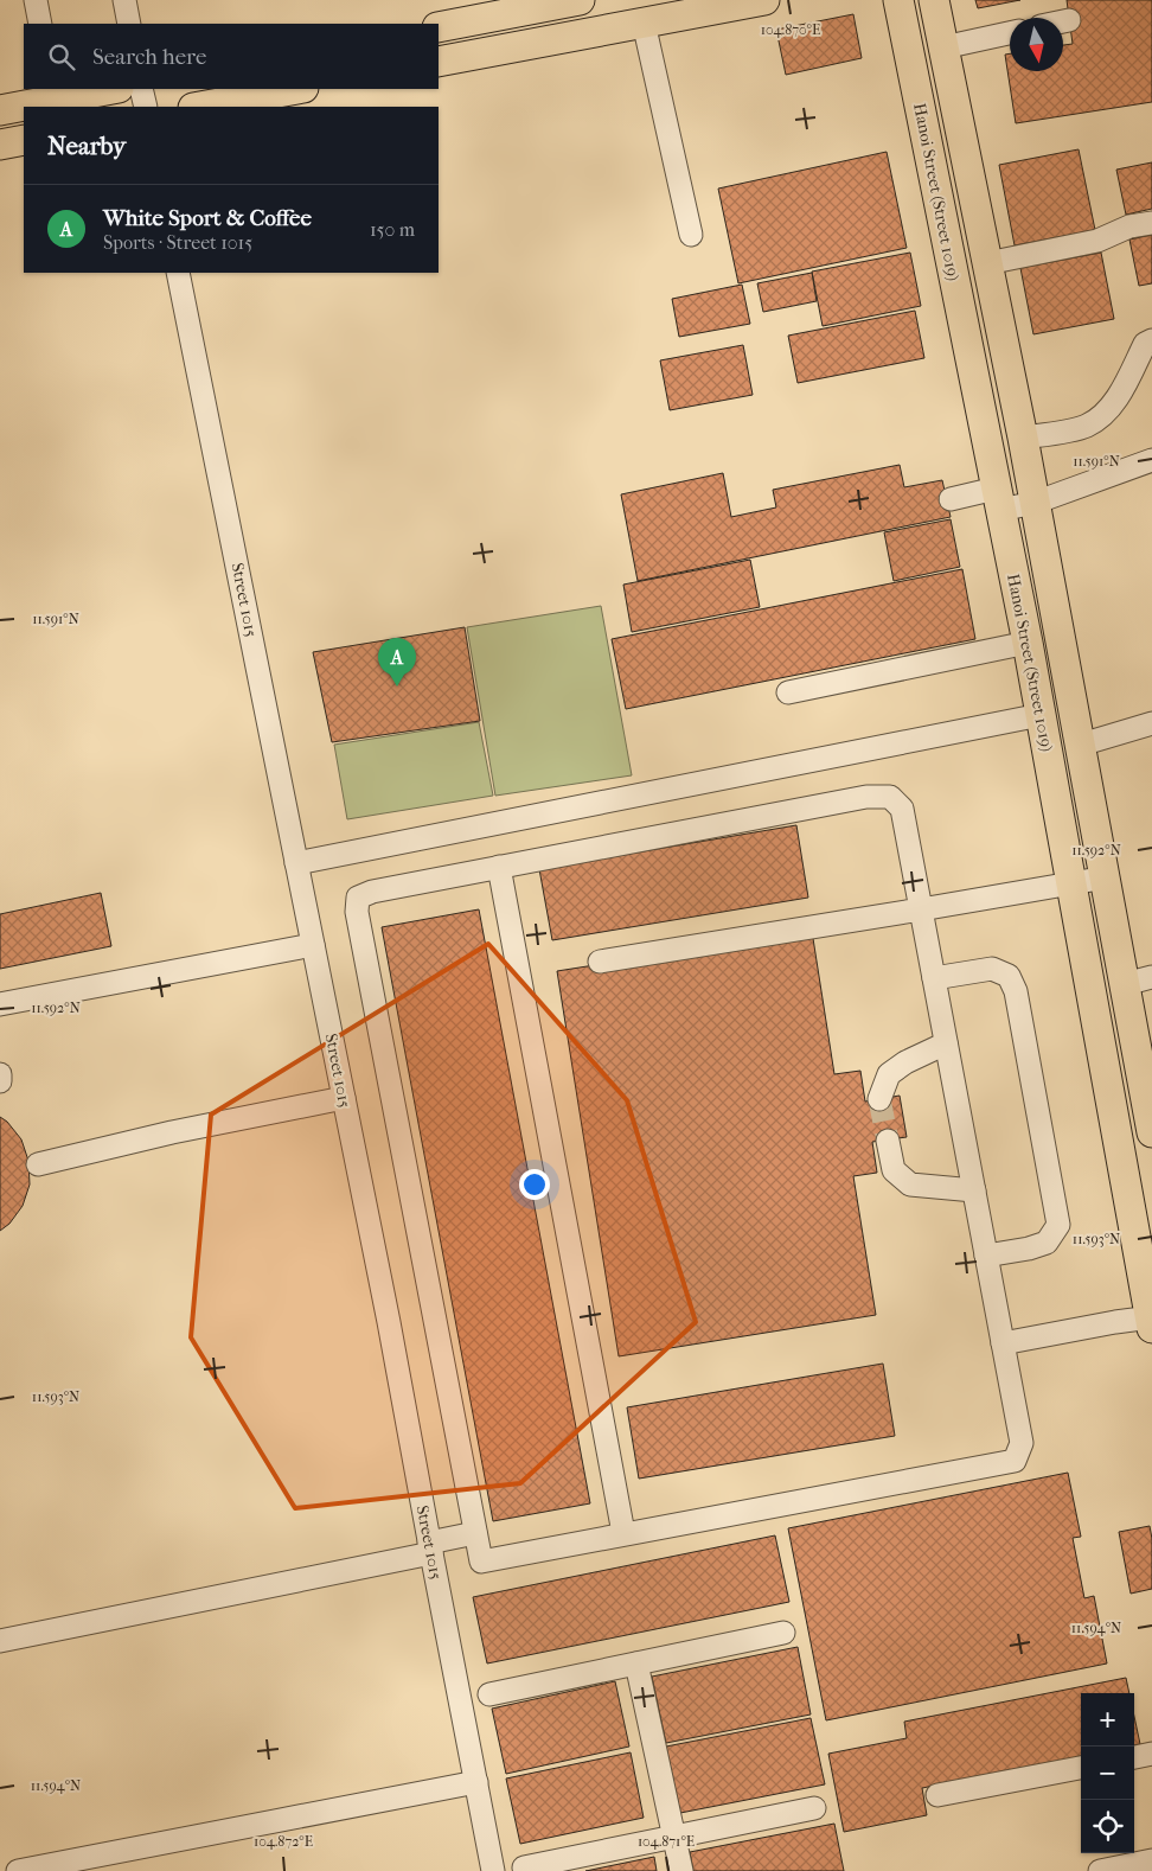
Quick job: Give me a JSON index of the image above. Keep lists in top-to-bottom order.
{
  "streets": {
    "main road": ["Hanoi Street (Street 1019)"],
    "street": ["Street 1015"]
  },
  "north": "bottom",
  "page": {
    "search": "Search here",
    "heading": "Nearby",
    "list": [
      {
        "mark": "A",
        "name": "White Sport & Coffee",
        "note": "Sports · Street 1015",
        "value": "150 m"
      }
    ],
    "pins": "A",
    "map_buttons": ["+", "−"]
  },
  "coordinates": [
    "104.870°E",
    "11.591°N",
    "11.592°N",
    "11.593°N",
    "11.594°N",
    "104.872°E",
    "104.871°E"
  ]
}
